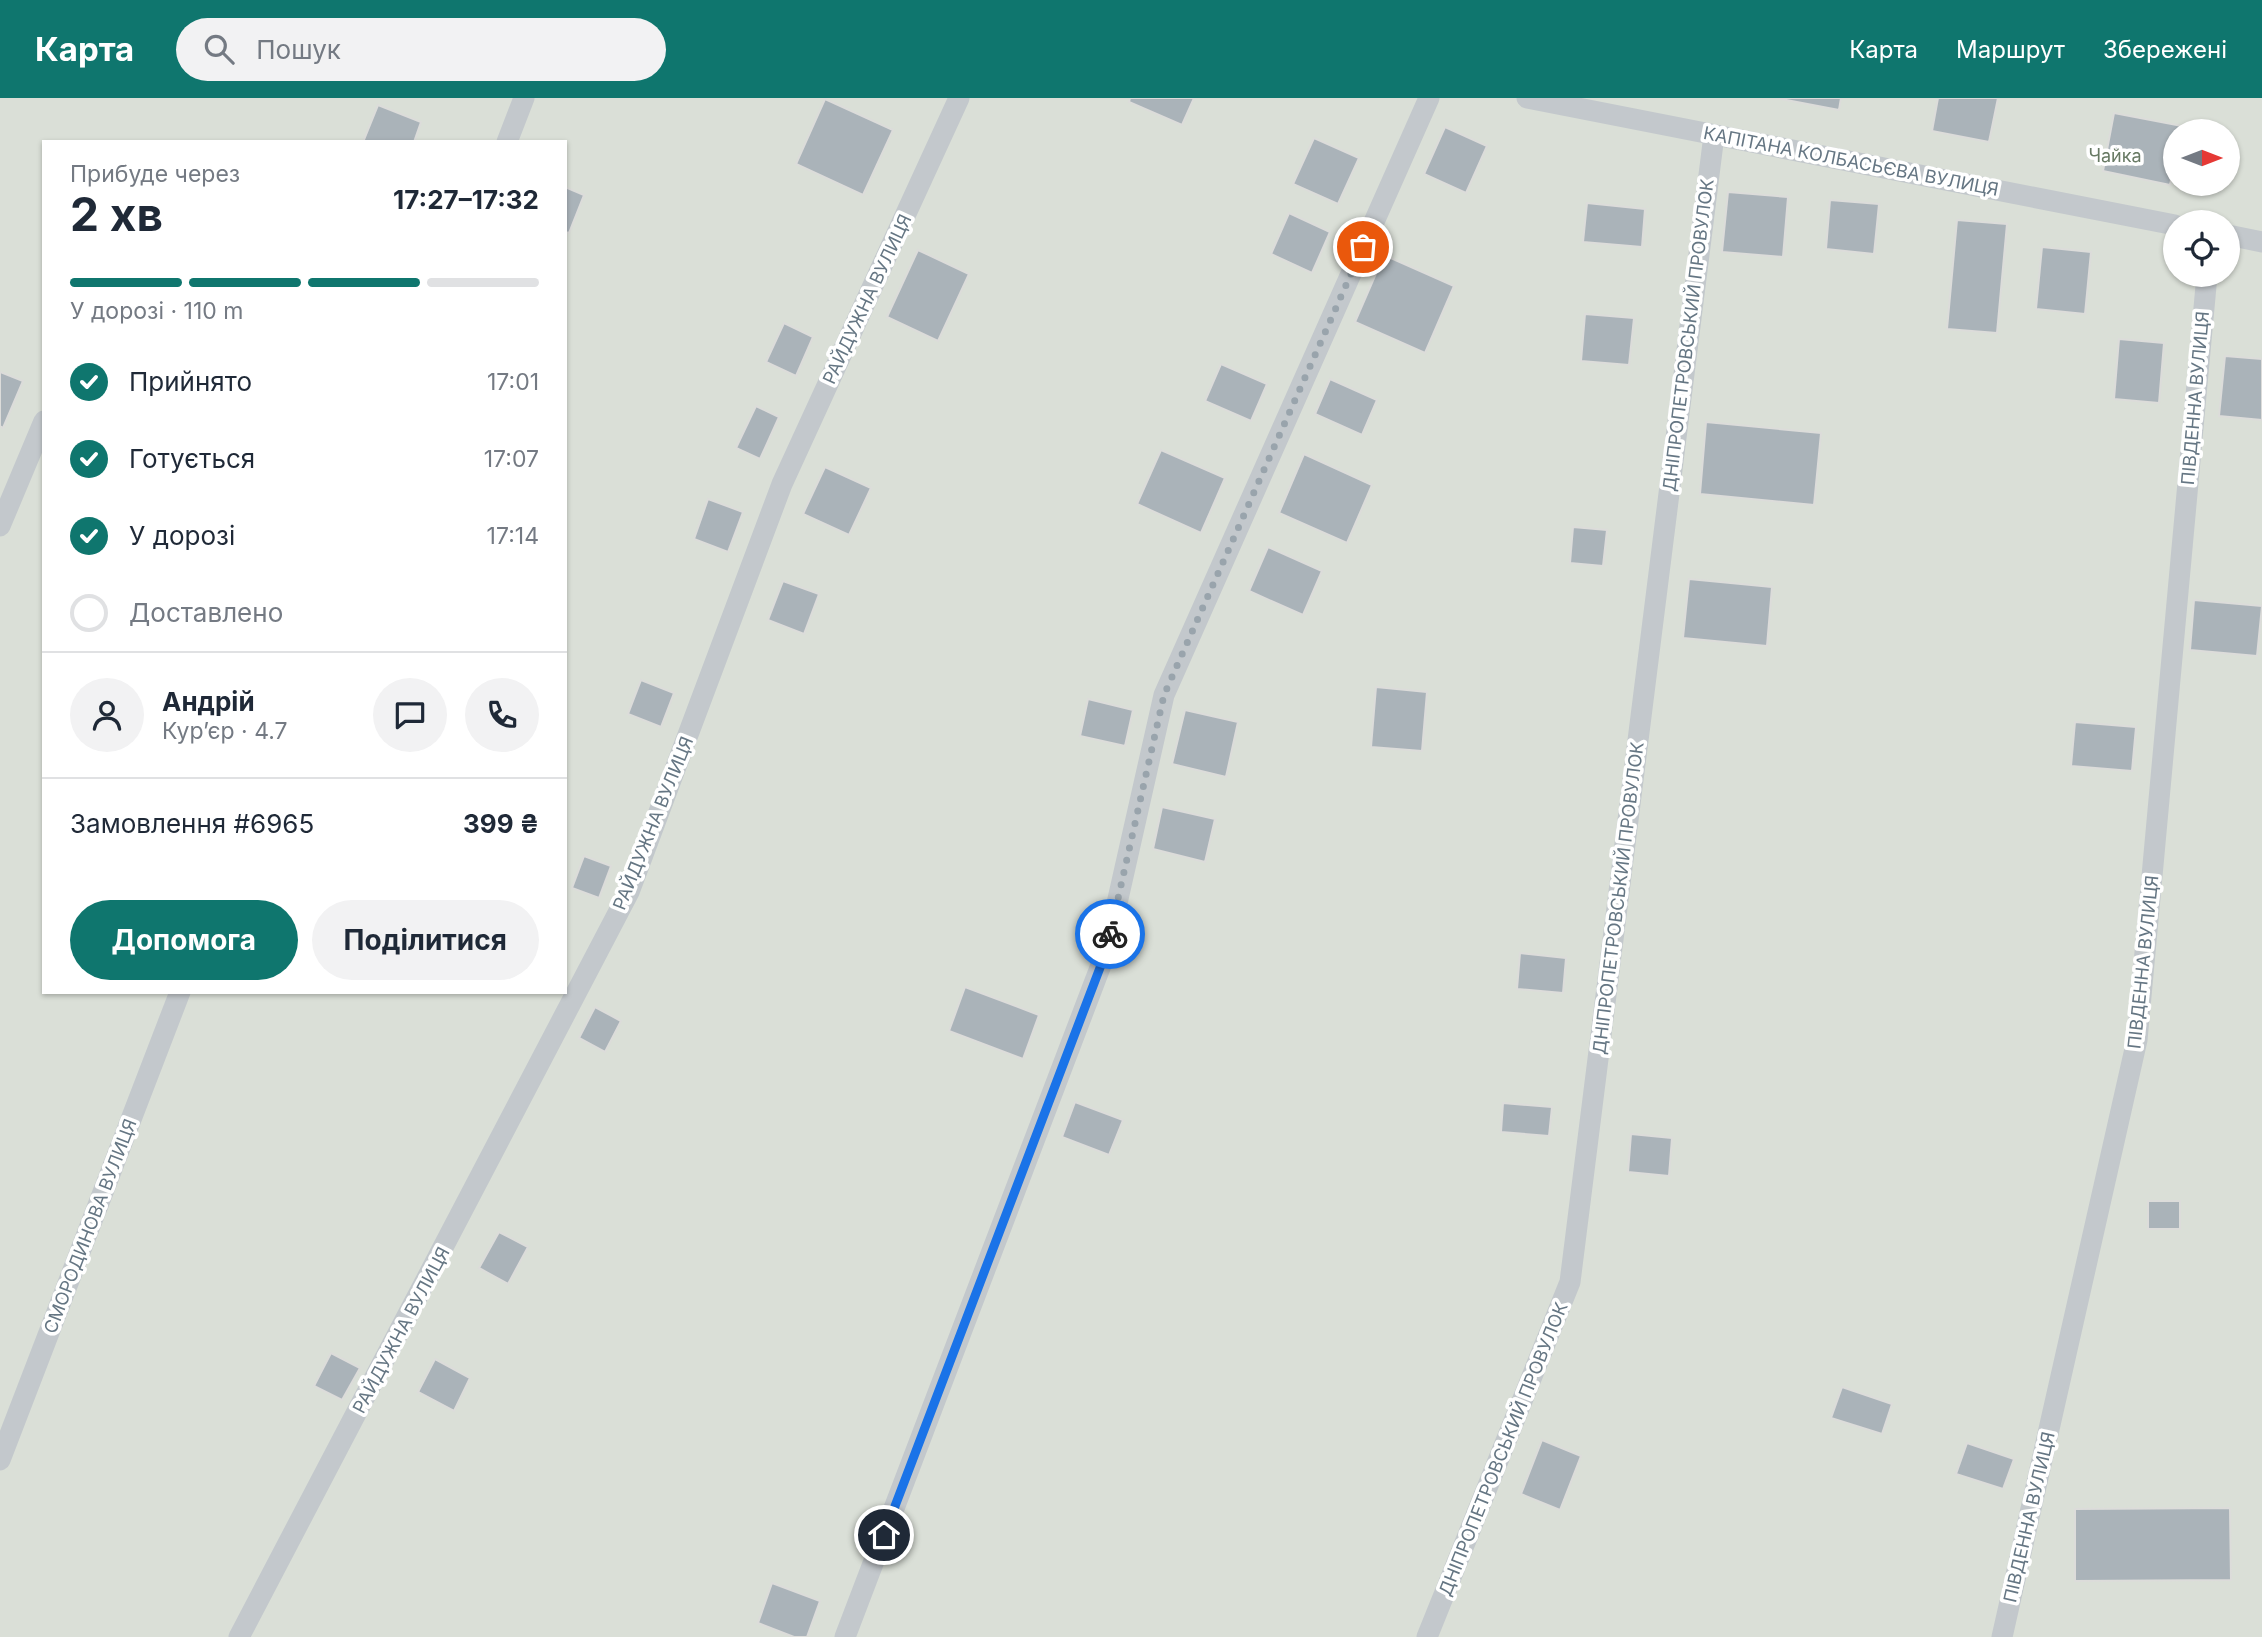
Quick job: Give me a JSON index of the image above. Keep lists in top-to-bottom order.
{
  "streets": {
    "lane": [
      "КАПІТАНА КОЛБАСЬЄВА ВУЛИЦЯ",
      "РАЙДУЖНА ВУЛИЦЯ",
      "ДНІПРОПЕТРОВСЬКИЙ ПРОВУЛОК",
      "ПІВДЕННА ВУЛИЦЯ",
      "СМОРОДИНОВА ВУЛИЦЯ"
    ]
  },
  "crossings": [
    ["КАПІТАНА КОЛБАСЬЄВА ВУЛИЦЯ", "ДНІПРОПЕТРОВСЬКИЙ ПРОВУЛОК"]
  ],
  "parks": ["Чайка"],
  "north": "right",
  "page": {
    "header": "Карта",
    "search": "Пошук",
    "nav": ["Карта", "Маршрут", "Збережені"],
    "heading": ["2 хв", "Прибуде через", "17:27–17:32"],
    "panel": [
      "Андрій",
      "Кур’єр · 4.7",
      "Замовлення #6965",
      "399 ₴"
    ],
    "bar": "У дорозі · 110 m",
    "list": [
      ["Прийнято", "17:01"],
      ["Готується", "17:07"],
      ["У дорозі", "17:14"],
      "Доставлено"
    ],
    "buttons": ["Допомога", "Поділитися"]
  }
}
